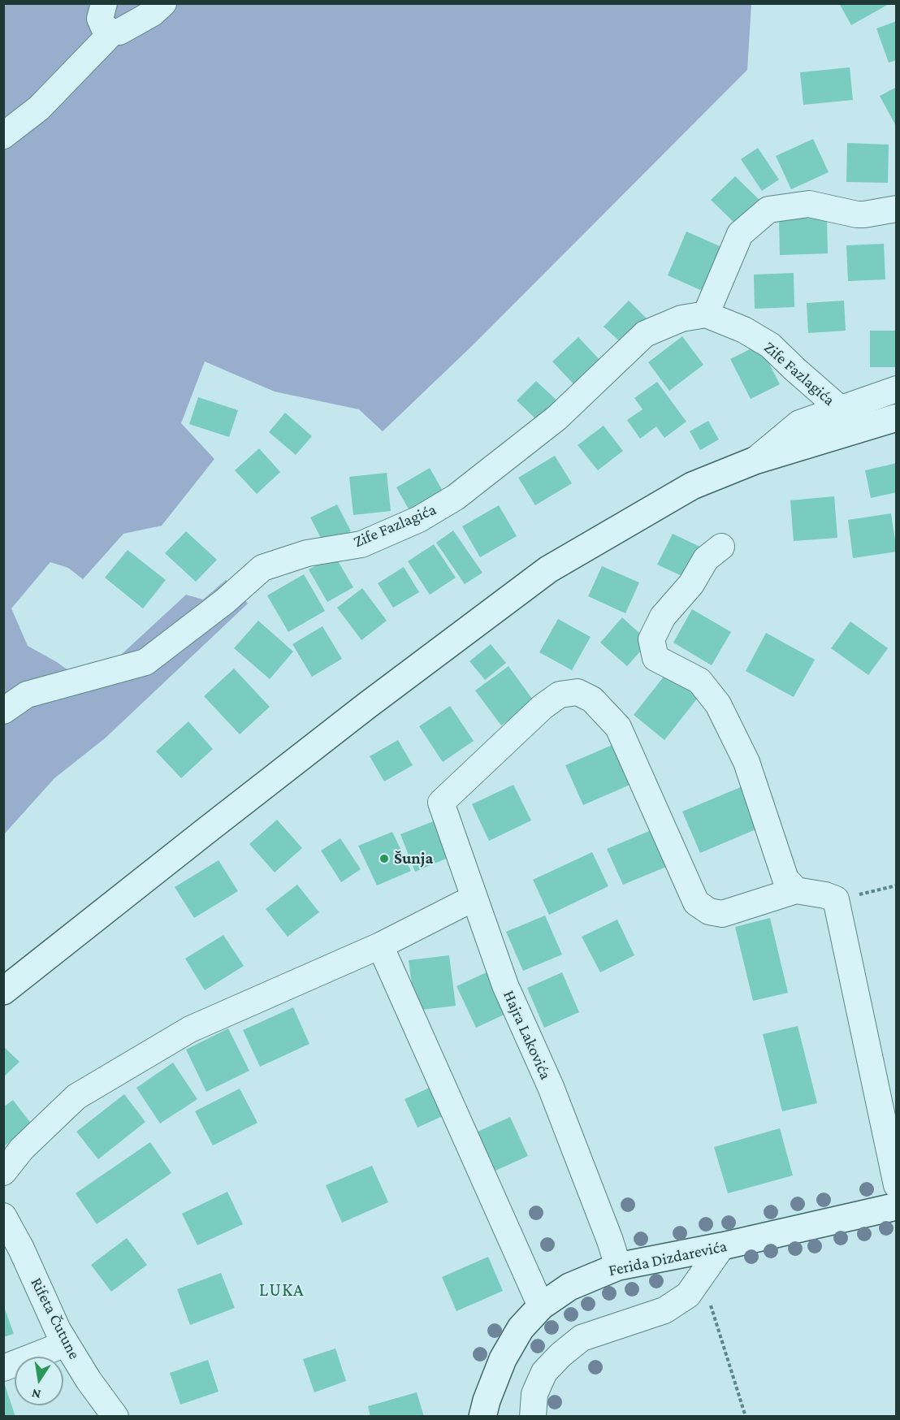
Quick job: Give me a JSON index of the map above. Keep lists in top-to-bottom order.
{
  "streets": {
    "street": [
      "Zife Fazlagića",
      "Hajra Lakovića",
      "Ferida Dizdarevića",
      "Rifeta Čutune"
    ]
  },
  "crossings": [
    ["Hajra Lakovića", "Ferida Dizdarevića"]
  ],
  "districts": ["LUKA"],
  "places": ["Šunja"],
  "north": "bottom"
}
